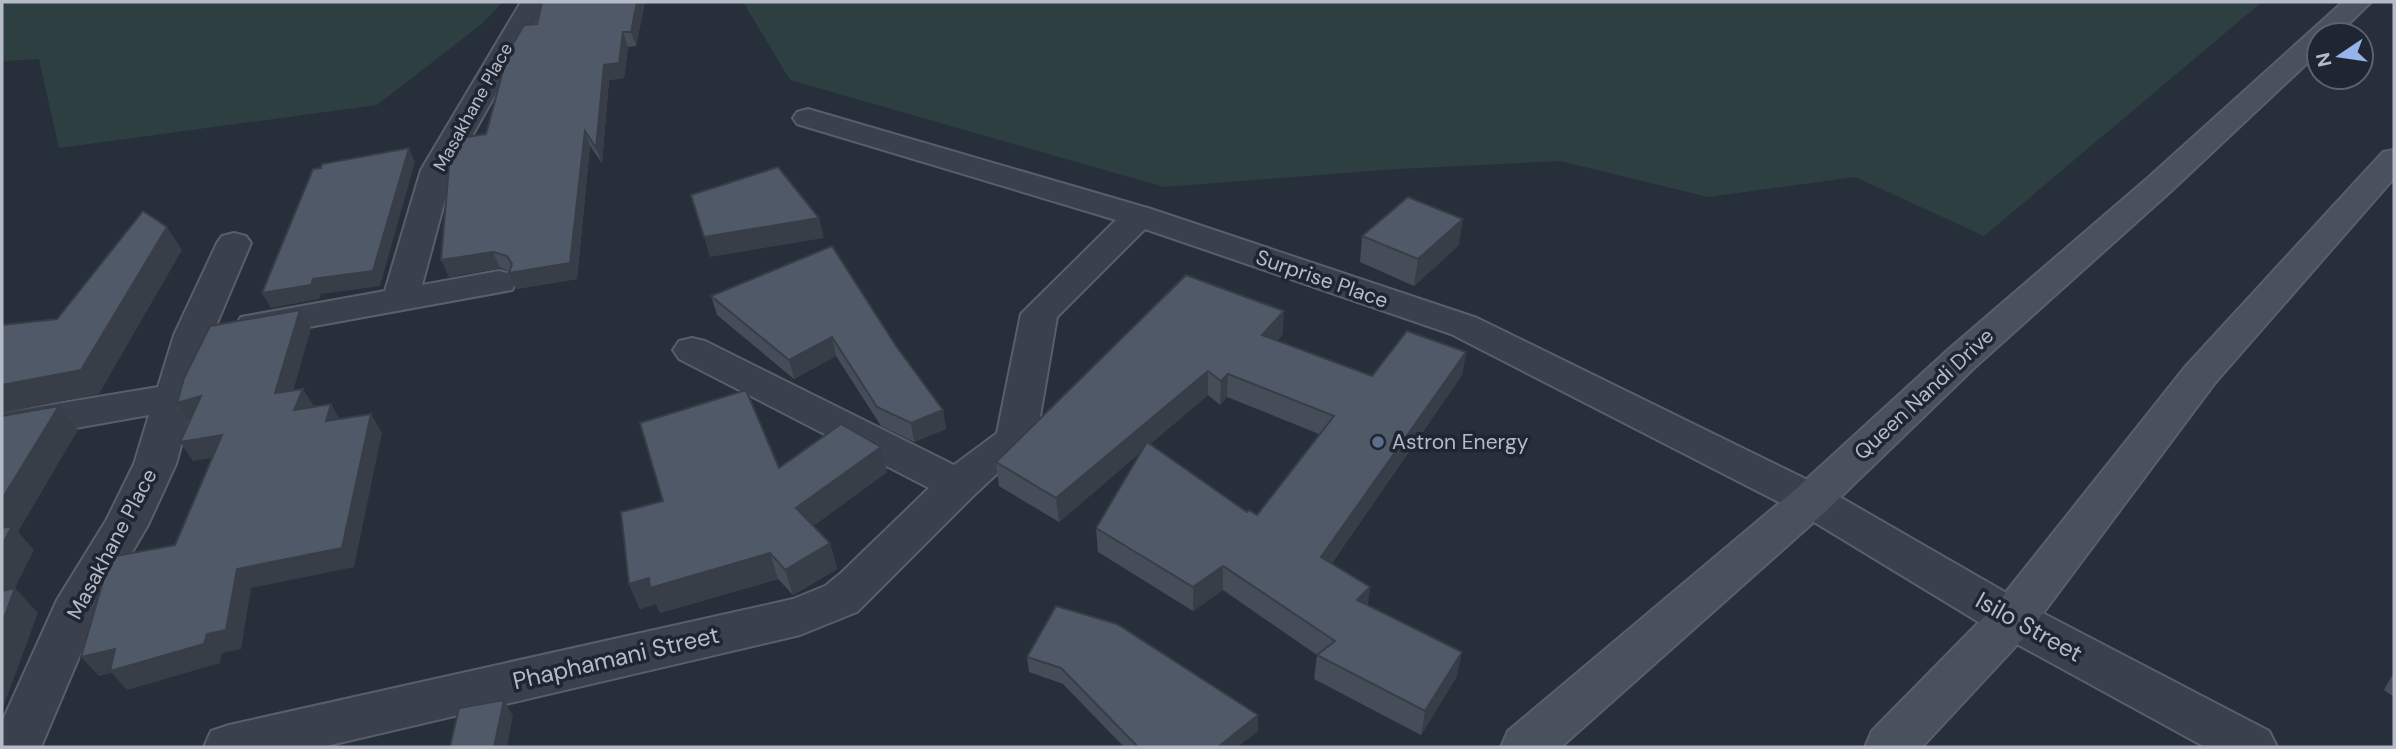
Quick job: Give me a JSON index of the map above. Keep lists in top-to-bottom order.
{
  "streets": {
    "main road": ["Queen Nandi Drive"],
    "street": [
      "Masakhane Place",
      "Surprise Place",
      "Isilo Street",
      "Phaphamani Street"
    ]
  },
  "crossings": [
    ["Surprise Place", "Queen Nandi Drive"],
    ["Surprise Place", "Isilo Street"],
    ["Surprise Place", "Phaphamani Street"],
    ["Queen Nandi Drive", "Isilo Street"]
  ],
  "places": ["Astron Energy"],
  "north": "left"
}
